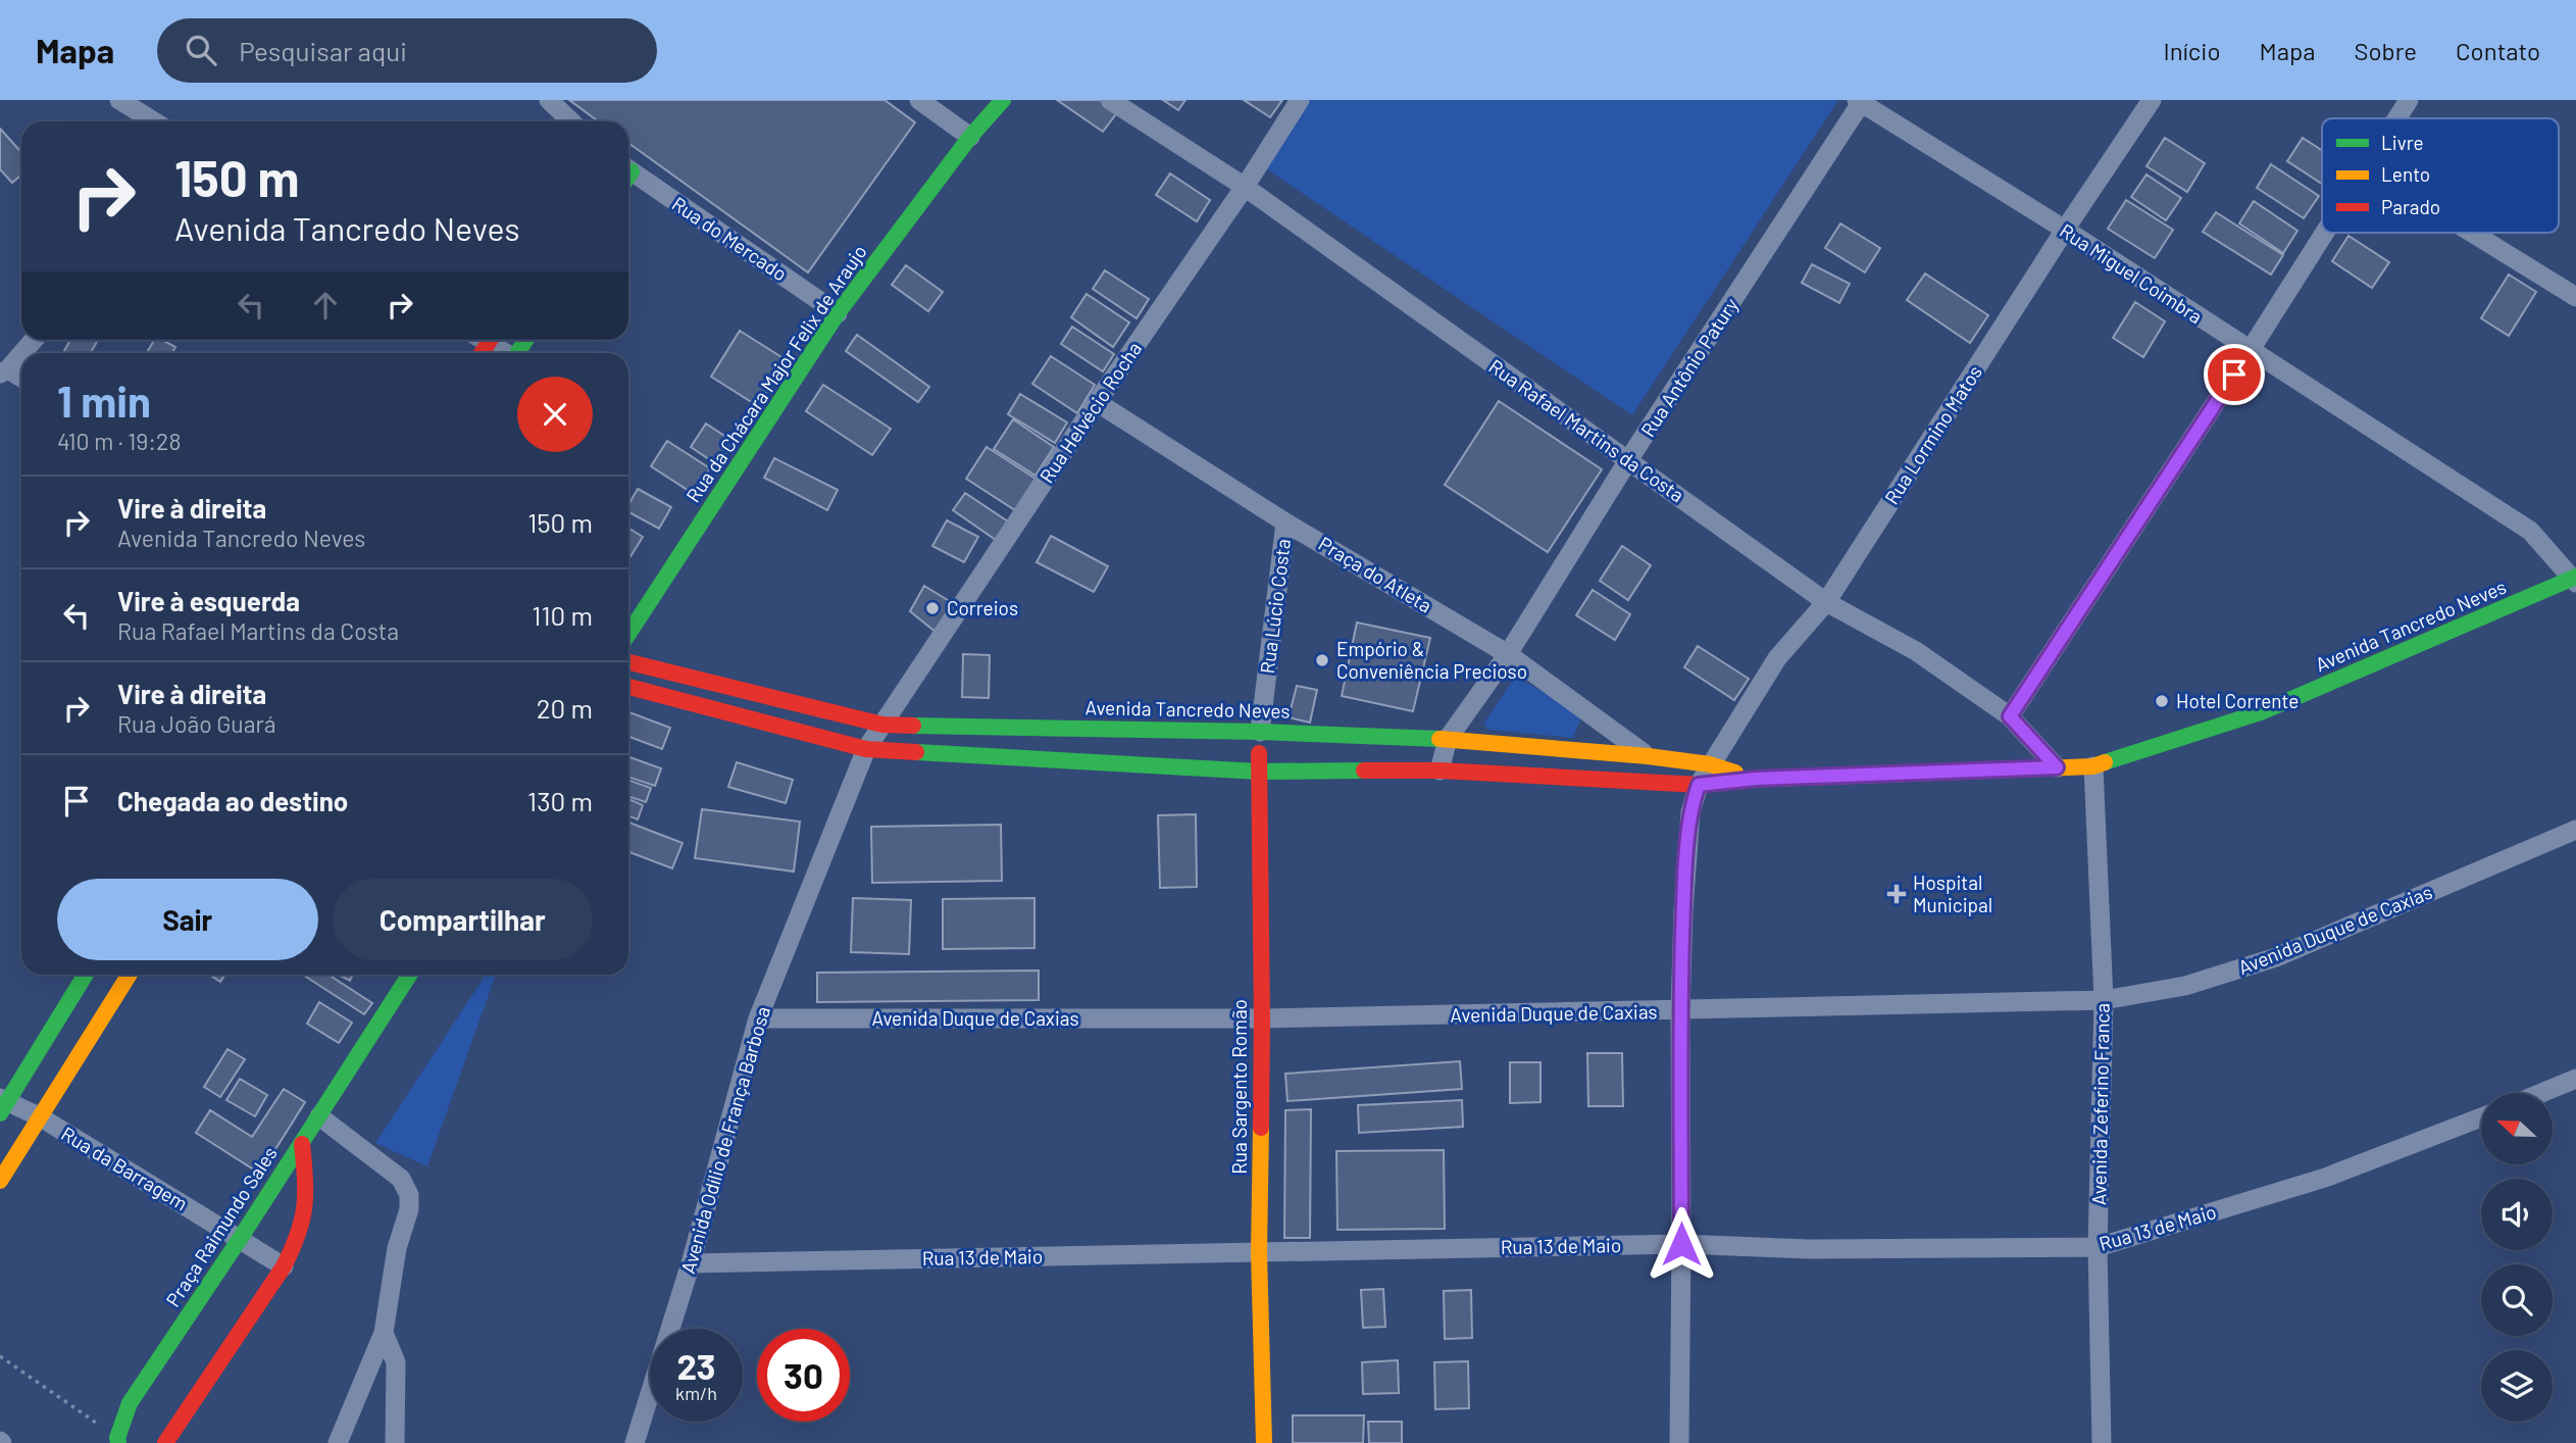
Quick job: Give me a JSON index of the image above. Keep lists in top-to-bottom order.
{
  "streets": {
    "main road": [
      "Rua da Chácara Major Felix de Araujo",
      "Avenida Tancredo Neves",
      "Rua Sargento Romão",
      "Praça Raimundo Sales"
    ],
    "street": [
      "Rua do Mercado",
      "Rua Miguel Coimbra",
      "Rua Antônio Patury",
      "Rua Helvécio Rocha",
      "Rua Rafael Martins da Costa",
      "Rua Lormino Matos",
      "Praça do Atleta",
      "Rua Lúcio Costa",
      "Avenida Duque de Caxias",
      "Avenida Zeferino Franca",
      "Avenida Odílio de França Barbosa",
      "Rua da Barragem",
      "Rua 13 de Maio"
    ]
  },
  "crossings": [
    ["Rua do Mercado", "Rua da Chácara Major Felix de Araujo"],
    ["Rua Miguel Coimbra", "Rua Antônio Patury"],
    ["Rua Miguel Coimbra", "Rua Lormino Matos"],
    ["Rua Miguel Coimbra", "Avenida Tancredo Neves"],
    ["Rua Antônio Patury", "Rua Rafael Martins da Costa"],
    ["Rua Antônio Patury", "Praça do Atleta"],
    ["Rua Antônio Patury", "Avenida Tancredo Neves"],
    ["Rua Helvécio Rocha", "Rua Rafael Martins da Costa"],
    ["Rua Helvécio Rocha", "Praça do Atleta"],
    ["Rua Helvécio Rocha", "Avenida Tancredo Neves"],
    ["Rua Helvécio Rocha", "Avenida Odílio de França Barbosa"],
    ["Rua Rafael Martins da Costa", "Rua Lormino Matos"],
    ["Rua Rafael Martins da Costa", "Avenida Tancredo Neves"],
    ["Rua Lormino Matos", "Avenida Tancredo Neves"],
    ["Rua Lormino Matos", "Avenida Duque de Caxias"],
    ["Rua Lormino Matos", "Rua 13 de Maio"],
    ["Praça do Atleta", "Rua Lúcio Costa"],
    ["Praça do Atleta", "Avenida Tancredo Neves"],
    ["Rua Lúcio Costa", "Avenida Tancredo Neves"],
    ["Rua Lúcio Costa", "Rua Sargento Romão"],
    ["Avenida Tancredo Neves", "Rua Sargento Romão"],
    ["Avenida Tancredo Neves", "Avenida Zeferino Franca"],
    ["Avenida Tancredo Neves", "Avenida Odílio de França Barbosa"],
    ["Avenida Duque de Caxias", "Rua Sargento Romão"],
    ["Avenida Duque de Caxias", "Avenida Zeferino Franca"],
    ["Avenida Duque de Caxias", "Avenida Odílio de França Barbosa"],
    ["Rua Sargento Romão", "Rua 13 de Maio"],
    ["Avenida Zeferino Franca", "Rua 13 de Maio"],
    ["Avenida Odílio de França Barbosa", "Rua 13 de Maio"],
    ["Rua da Barragem", "Praça Raimundo Sales"]
  ],
  "places": {
    "other": ["Correios", "Empório & Conveniência Precioso", "Hotel Corrente"],
    "health": ["Hospital Municipal"]
  },
  "legend": ["Livre", "Lento", "Parado"],
  "north": "left",
  "page": {
    "header": "Mapa",
    "search": "Pesquisar aqui",
    "nav": [
      "Início",
      "Mapa",
      "Sobre",
      "Contato"
    ],
    "turn": ["150 m", "Avenida Tancredo Neves"],
    "heading": ["1 min", "410 m · 19:28"],
    "list": [
      {
        "name": "Vire à direita",
        "note": "Avenida Tancredo Neves",
        "value": "150 m"
      },
      {
        "name": "Vire à esquerda",
        "note": "Rua Rafael Martins da Costa",
        "value": "110 m"
      },
      {
        "name": "Vire à direita",
        "note": "Rua João Guará",
        "value": "20 m"
      },
      {
        "name": "Chegada ao destino",
        "value": "130 m"
      }
    ],
    "buttons": ["Sair", "Compartilhar"],
    "speed": "23 km/h",
    "limit": "30"
  }
}
